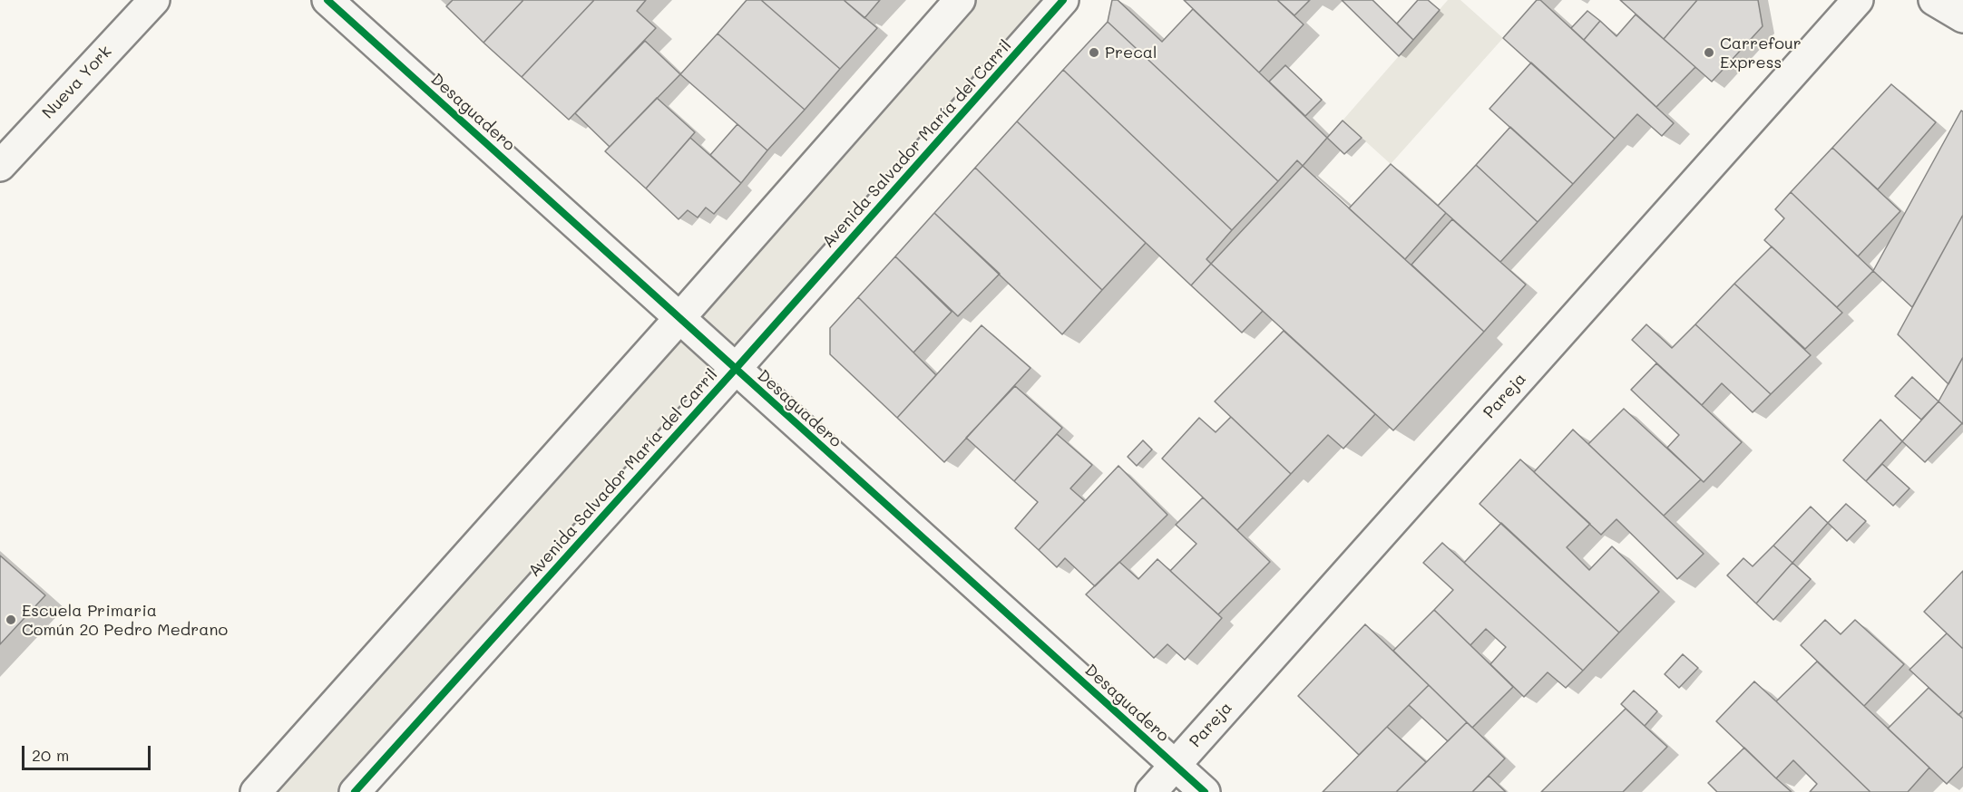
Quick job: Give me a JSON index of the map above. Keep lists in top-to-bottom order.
{
  "streets": {
    "street": [
      "Nueva York",
      "Desaguadero",
      "Avenida Salvador María del Carril",
      "Pareja"
    ]
  },
  "crossings": [
    ["Desaguadero", "Avenida Salvador María del Carril"],
    ["Desaguadero", "Pareja"]
  ],
  "places": ["Precal", "Carrefour Express", "Escuela Primaria Común 20 Pedro Medrano"],
  "scale_bar": "20 m"
}
